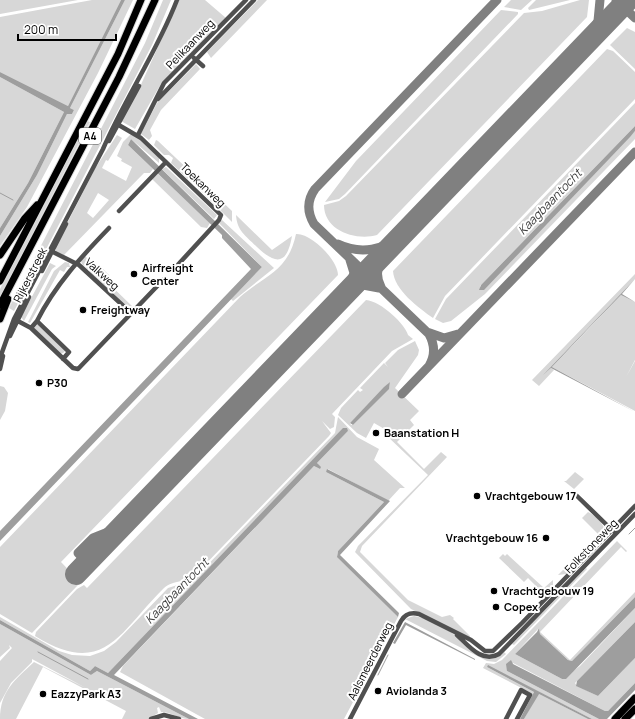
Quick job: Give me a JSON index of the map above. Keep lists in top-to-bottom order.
{
  "streets": {
    "highway": ["A4"],
    "street": [
      "Pelikaanweg",
      "Toekanweg",
      "Valkweg",
      "Rijkerstreek",
      "Folkstoneweg",
      "Aalsmeerderweg"
    ]
  },
  "crossings": [
    ["Pelikaanweg", "Toekanweg"],
    ["Toekanweg", "Rijkerstreek"],
    ["Valkweg", "Rijkerstreek"],
    ["Folkstoneweg", "Aalsmeerderweg"]
  ],
  "water": ["Kaagbaantocht"],
  "places": [
    "Airfreight Center",
    "Freightway",
    "P30",
    "Baanstation H",
    "Vrachtgebouw 17",
    "Vrachtgebouw 16",
    "Vrachtgebouw 19",
    "Copex",
    "Aviolanda 3",
    "EazzyPark A3"
  ],
  "scale_bar": "200 m"
}
